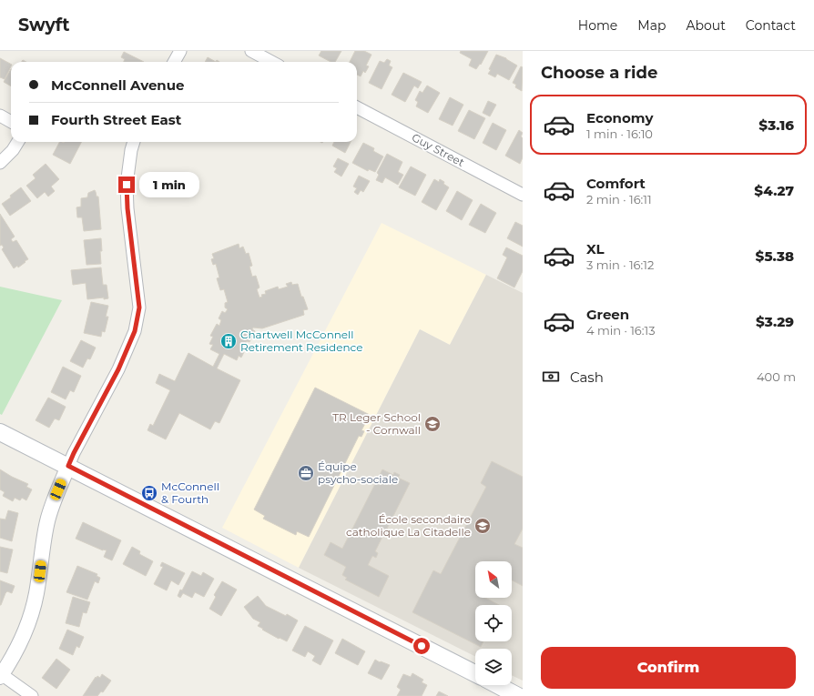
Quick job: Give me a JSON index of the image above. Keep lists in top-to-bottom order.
{
  "streets": {
    "street": ["Guy Street"]
  },
  "places": {
    "building": ["Chartwell McConnell Retirement Residence"],
    "school or university": ["TR Leger School - Cornwall", "École secondaire catholique La Citadelle"],
    "office": ["Équipe psycho-sociale"],
    "bus stop": ["McConnell & Fourth"]
  },
  "north": "top left",
  "page": {
    "header": "Swyft",
    "nav": [
      "Home",
      "Map",
      "About",
      "Contact"
    ],
    "heading": "Choose a ride",
    "banner": ["McConnell Avenue", "Fourth Street East"],
    "list": [
      {
        "name": "Economy",
        "note": "1 min · 16:10",
        "value": "$3.16"
      },
      {
        "name": "Comfort",
        "note": "2 min · 16:11",
        "value": "$4.27"
      },
      {
        "name": "XL",
        "note": "3 min · 16:12",
        "value": "$5.38"
      },
      {
        "name": "Green",
        "note": "4 min · 16:13",
        "value": "$3.29"
      }
    ],
    "bubble": "1 min",
    "pay": ["Cash", "400 m"],
    "buttons": "Confirm"
  }
}
